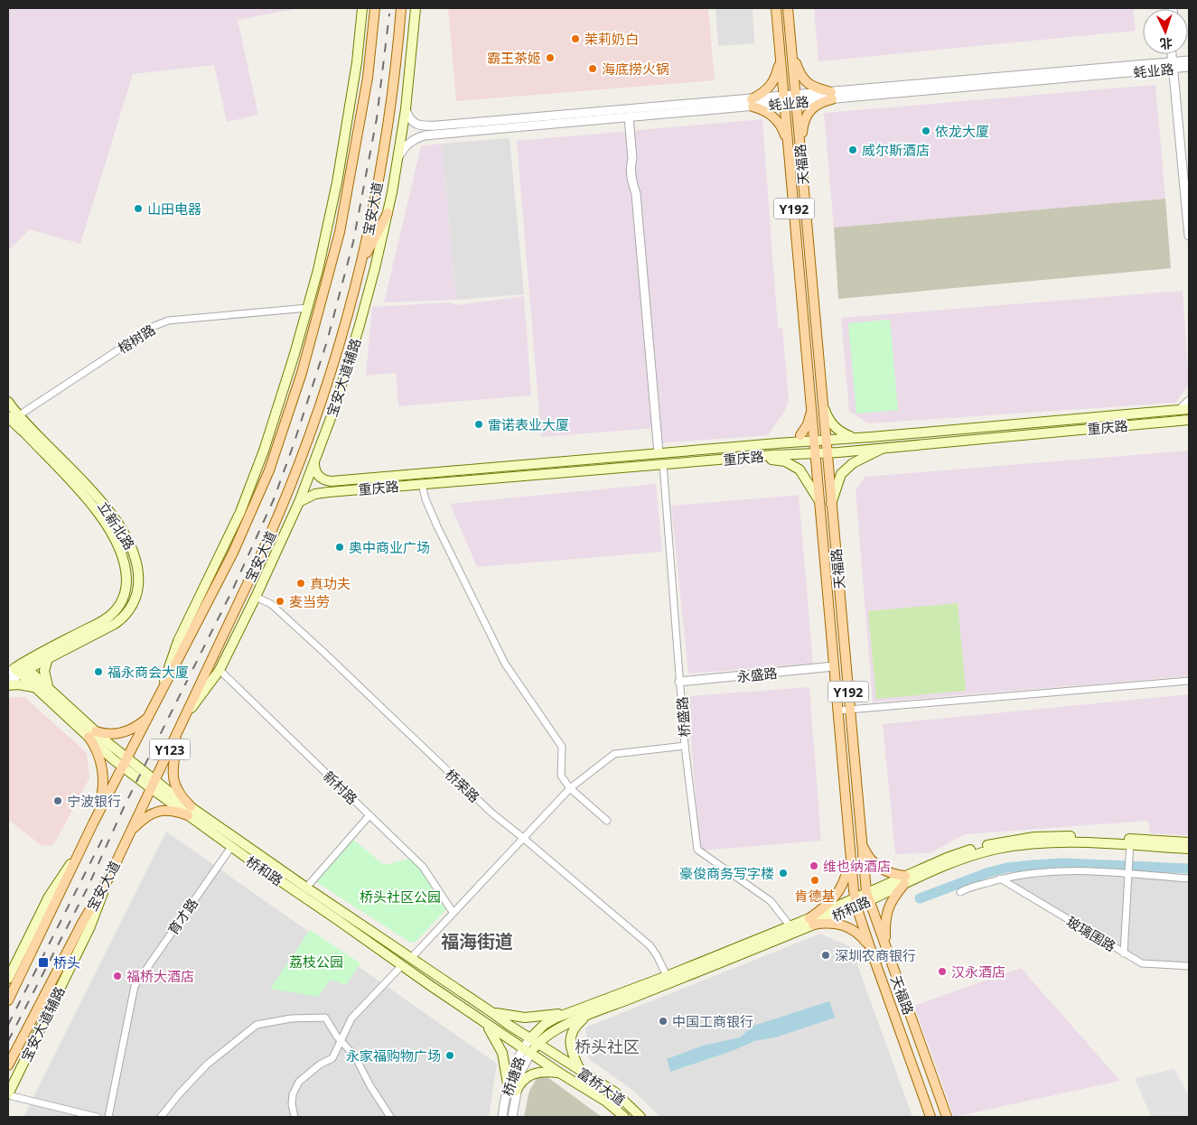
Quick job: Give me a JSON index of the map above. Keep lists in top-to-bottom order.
{
  "streets": {
    "main road": [
      "天福路",
      "宝安大道",
      "Y192",
      "宝安大道辅路",
      "重庆路",
      "立新北路",
      "Y123",
      "桥和路",
      "桥塘路",
      "富桥大道"
    ],
    "street": [
      "蚝业路",
      "榕树路",
      "永盛路",
      "桥盛路",
      "桥荣路",
      "新村路",
      "育才路",
      "玻璃围路"
    ]
  },
  "crossings": [
    ["蚝业路", "天福路"],
    ["蚝业路", "宝安大道辅路"],
    ["天福路", "Y192"],
    ["天福路", "重庆路"],
    ["天福路", "永盛路"],
    ["天福路", "桥和路"],
    ["宝安大道", "宝安大道辅路"],
    ["宝安大道", "桥和路"],
    ["Y192", "重庆路"],
    ["榕树路", "立新北路"],
    ["宝安大道辅路", "重庆路"],
    ["宝安大道辅路", "桥荣路"],
    ["宝安大道辅路", "新村路"],
    ["重庆路", "桥盛路"],
    ["立新北路", "桥和路"],
    ["永盛路", "桥盛路"],
    ["桥盛路", "桥和路"],
    ["桥荣路", "桥和路"],
    ["桥和路", "育才路"],
    ["桥和路", "桥塘路"],
    ["桥和路", "富桥大道"],
    ["桥塘路", "富桥大道"]
  ],
  "districts": ["福海街道", "桥头社区"],
  "parks": ["桥头社区公园", "荔枝公园"],
  "places": {
    "other": [
      "茉莉奶白",
      "霸王茶姬",
      "海底捞火锅",
      "依龙大厦",
      "威尔斯酒店",
      "山田电器",
      "雷诺表业大厦",
      "奥中商业广场",
      "真功夫",
      "麦当劳",
      "福永商会大厦",
      "宁波银行",
      "维也纳酒店",
      "豪俊商务写字楼",
      "肯德基",
      "深圳农商银行",
      "汉永酒店",
      "福桥大酒店",
      "中国工商银行",
      "永家福购物广场"
    ],
    "transit": ["桥头"]
  },
  "north": "bottom"
}
